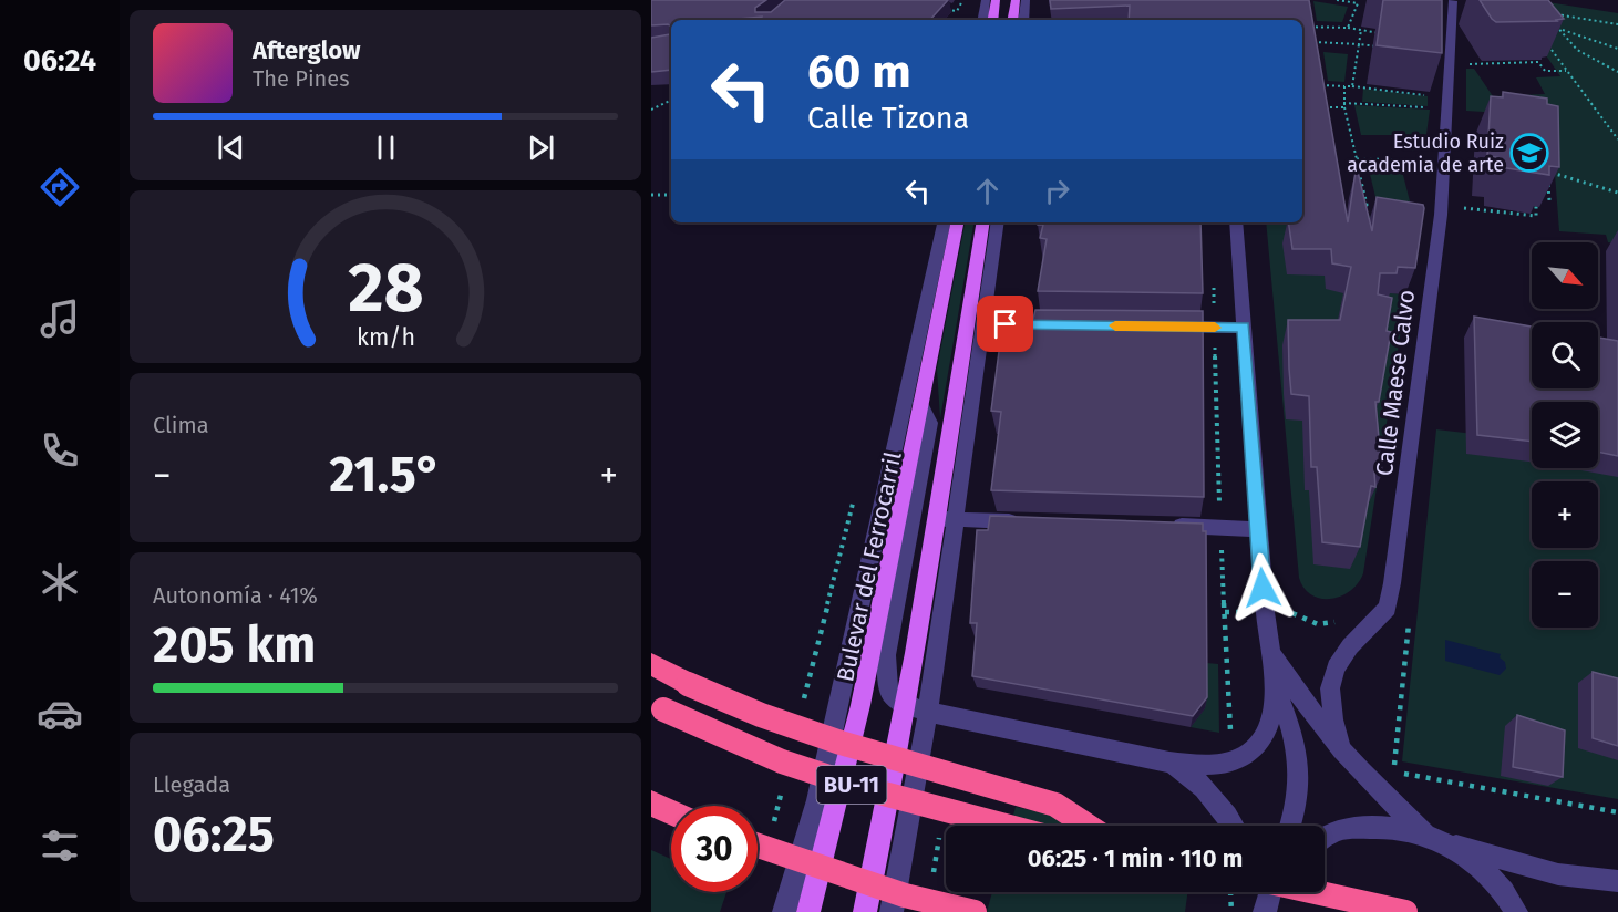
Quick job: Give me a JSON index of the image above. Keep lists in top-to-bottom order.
{
  "streets": {
    "highway": ["BU-11"],
    "main road": ["Bulevar del Ferrocarril"],
    "street": ["Calle Maese Calvo"]
  },
  "places": {
    "school or university": ["Estudio Ruiz academia de arte"]
  },
  "north": "bottom right",
  "page": {
    "tabs": "06:24",
    "turn": ["60 m", "Calle Tizona"],
    "song": ["Afterglow", "The Pines"],
    "map_buttons": ["+", "−"],
    "tile": [
      "Clima",
      ["Autonomía · 41%", "205 km"],
      ["Llegada", "06:25"]
    ],
    "heat": ["−", "21.5°", "+"],
    "limit": "30",
    "trip": "06:25 · 1 min · 110 m",
    "gauge": ["28", "km/h"]
  }
}
